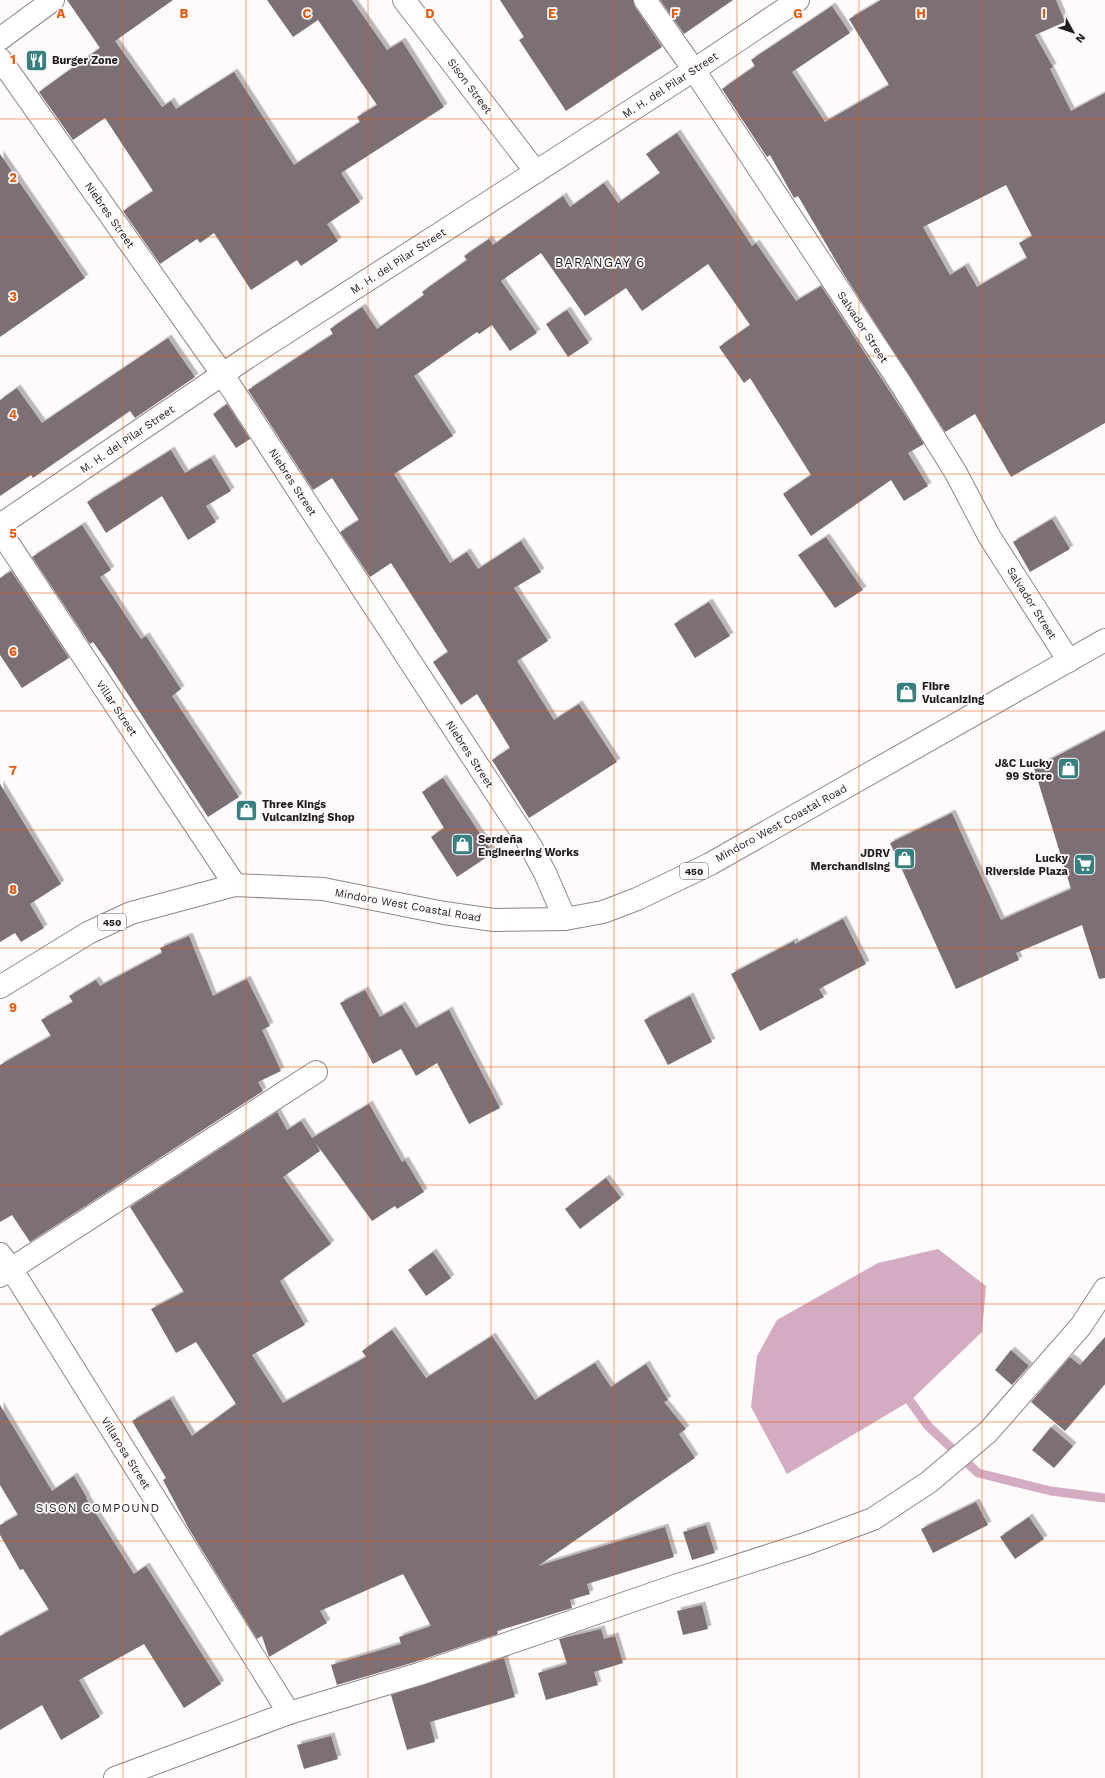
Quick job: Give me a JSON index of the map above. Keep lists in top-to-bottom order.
{
  "streets": {
    "street": [
      "M. H. del Pilar Street",
      "Sison Street",
      "Niebres Street",
      "Salvador Street",
      "Villar Street",
      "Mindoro West Coastal Road",
      "450",
      "Villarosa Street"
    ]
  },
  "crossings": [
    ["M. H. del Pilar Street", "Sison Street"],
    ["M. H. del Pilar Street", "Niebres Street"],
    ["M. H. del Pilar Street", "Salvador Street"],
    ["Niebres Street", "Mindoro West Coastal Road"],
    ["Salvador Street", "Mindoro West Coastal Road"],
    ["Villar Street", "Mindoro West Coastal Road"]
  ],
  "districts": ["BARANGAY 6", "SISON COMPOUND"],
  "places": {
    "restaurant": ["Burger Zone"],
    "shop": [
      "Fibre Vulcanizing",
      "J&C Lucky 99 Store",
      "Three Kings Vulcanizing Shop",
      "Serdeña Engineering Works",
      "JDRV Merchandising"
    ],
    "supermarket": ["Lucky Riverside Plaza"]
  },
  "north": "bottom right",
  "grid": {
    "columns": [
      "A",
      "B",
      "C",
      "D",
      "E",
      "F",
      "G",
      "H",
      "I"
    ],
    "rows": [
      "1",
      "2",
      "3",
      "4",
      "5",
      "6",
      "7",
      "8",
      "9"
    ]
  }
}
